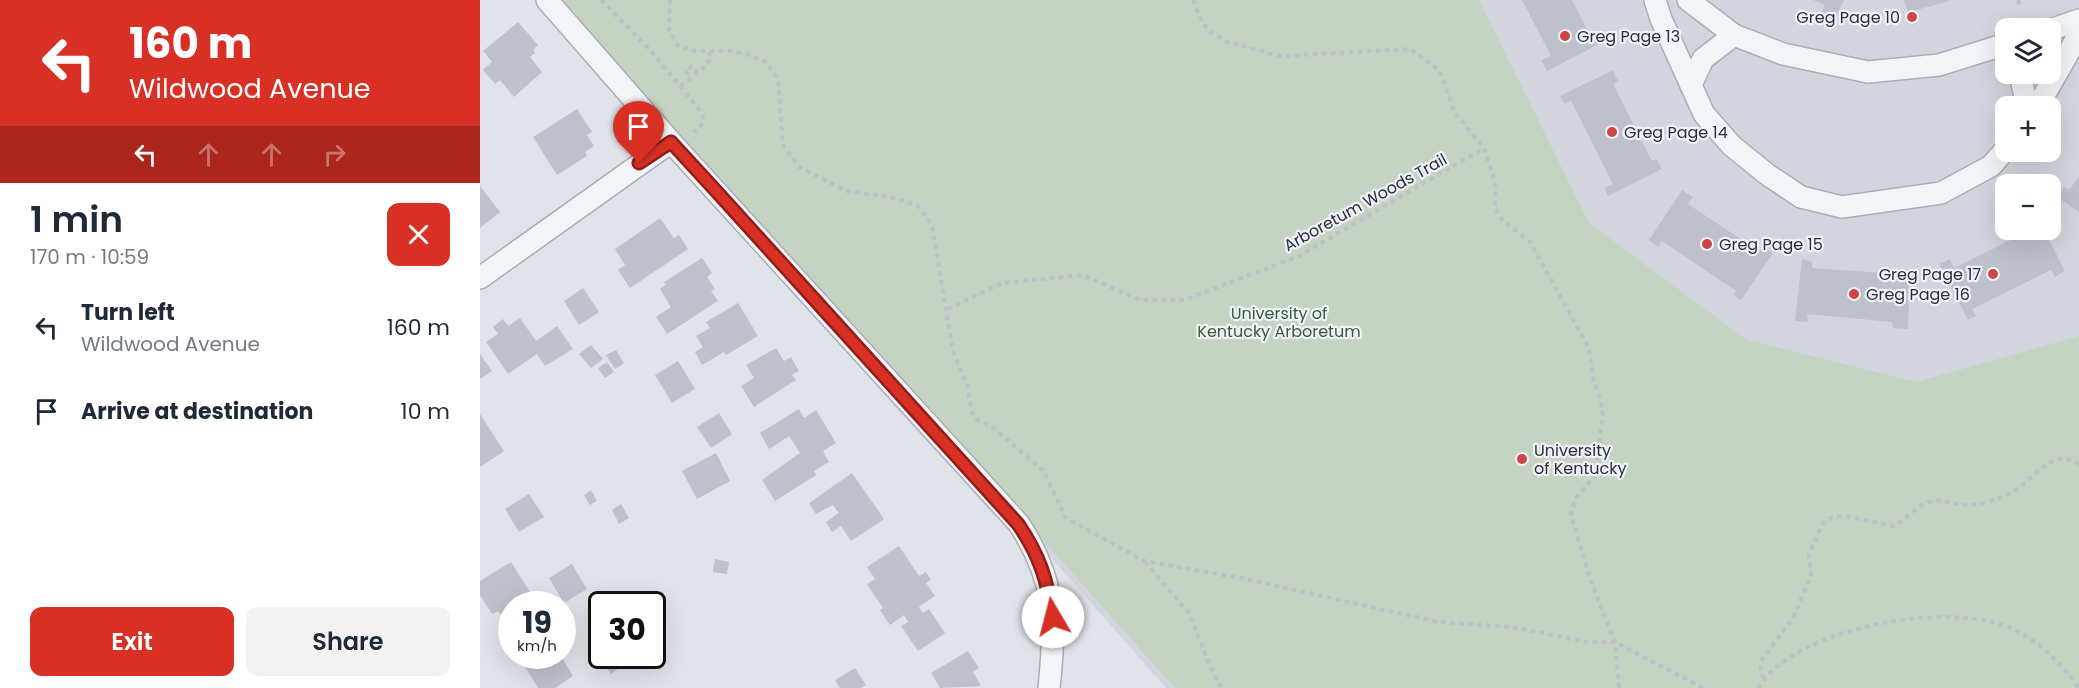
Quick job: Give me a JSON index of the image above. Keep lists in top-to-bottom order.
{
  "streets": {
    "path": ["Arboretum Woods Trail"]
  },
  "parks": ["University of Kentucky Arboretum"],
  "places": [
    "Greg Page 10",
    "Greg Page 13",
    "Greg Page 14",
    "Greg Page 15",
    "Greg Page 17",
    "Greg Page 16",
    "University of Kentucky"
  ],
  "page": {
    "turn": ["160 m", "Wildwood Avenue"],
    "map_buttons": ["+", "−"],
    "heading": ["1 min", "170 m · 10:59"],
    "list": [
      {
        "name": "Turn left",
        "note": "Wildwood Avenue",
        "value": "160 m"
      },
      {
        "name": "Arrive at destination",
        "value": "10 m"
      }
    ],
    "speed": "19 km/h",
    "limit": "30",
    "buttons": ["Exit", "Share"]
  }
}
